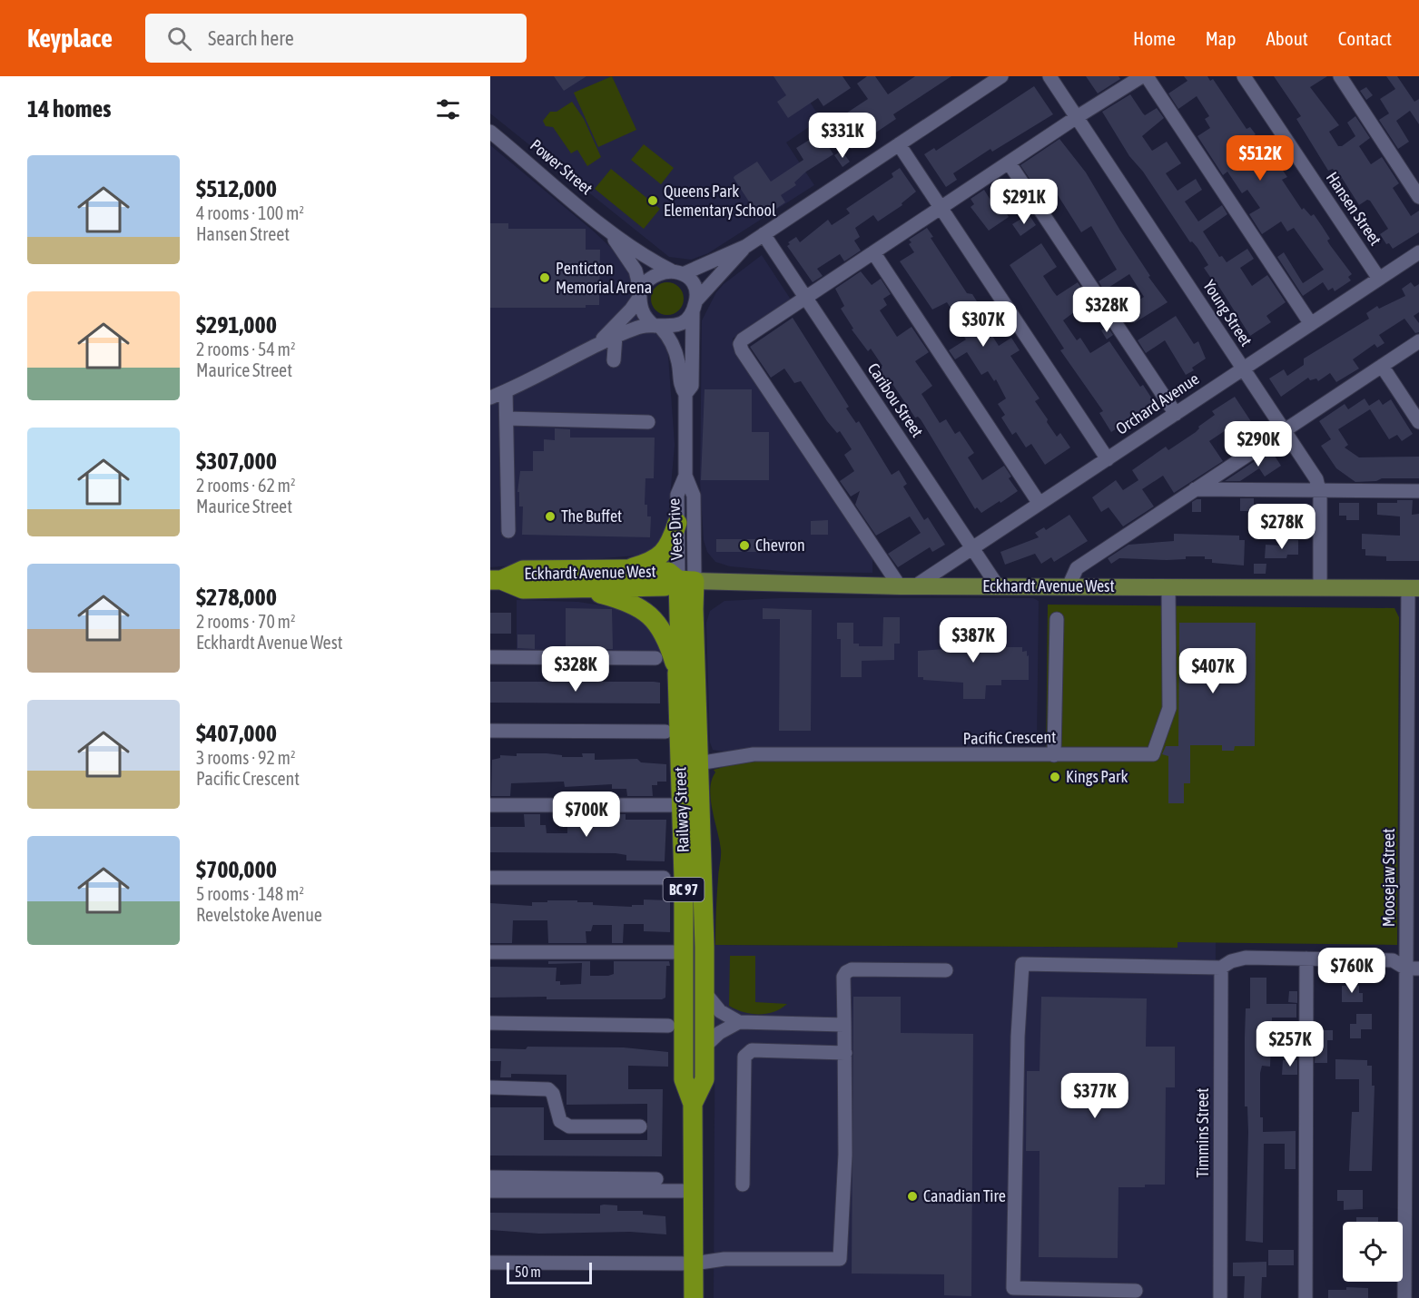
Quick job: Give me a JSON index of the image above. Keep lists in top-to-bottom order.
{
  "streets": {
    "highway": ["Eckhardt Avenue West", "Railway Street", "BC 97"],
    "street": [
      "Power Street",
      "Hansen Street",
      "Young Street",
      "Caribou Street",
      "Orchard Avenue",
      "Vees Drive",
      "Pacific Crescent",
      "Moosejaw Street",
      "Timmins Street"
    ]
  },
  "crossings": [
    ["Power Street", "Vees Drive"],
    ["Hansen Street", "Orchard Avenue"],
    ["Young Street", "Orchard Avenue"],
    ["Young Street", "Eckhardt Avenue West"],
    ["Caribou Street", "Orchard Avenue"],
    ["Caribou Street", "Eckhardt Avenue West"],
    ["Orchard Avenue", "Eckhardt Avenue West"],
    ["Vees Drive", "Eckhardt Avenue West"],
    ["Vees Drive", "Railway Street"],
    ["Eckhardt Avenue West", "Pacific Crescent"],
    ["Eckhardt Avenue West", "Railway Street"],
    ["Eckhardt Avenue West", "Moosejaw Street"],
    ["Pacific Crescent", "Railway Street"]
  ],
  "places": [
    "Queens Park Elementary School",
    "Penticton Memorial Arena",
    "The Buffet",
    "Chevron",
    "Kings Park",
    "Canadian Tire"
  ],
  "scale_bar": "50 m",
  "page": {
    "header": "Keyplace",
    "search": "Search here",
    "nav": [
      "Home",
      "Map",
      "About",
      "Contact"
    ],
    "heading": "14 homes",
    "price": [
      "$331K",
      "$512K",
      "$291K",
      "$328K",
      "$307K",
      "$290K",
      "$278K",
      "$387K",
      "$328K",
      "$407K",
      "$700K",
      "$760K",
      "$257K",
      "$377K"
    ],
    "list": [
      {
        "name": "$512,000",
        "note": "4 rooms · 100 m² · Hansen Street"
      },
      {
        "name": "$291,000",
        "note": "2 rooms · 54 m² · Maurice Street"
      },
      {
        "name": "$307,000",
        "note": "2 rooms · 62 m² · Maurice Street"
      },
      {
        "name": "$278,000",
        "note": "2 rooms · 70 m² · Eckhardt Avenue West"
      },
      {
        "name": "$407,000",
        "note": "3 rooms · 92 m² · Pacific Crescent"
      },
      {
        "name": "$700,000",
        "note": "5 rooms · 148 m² · Revelstoke Avenue"
      }
    ],
    "scale": "50 m"
  }
}
